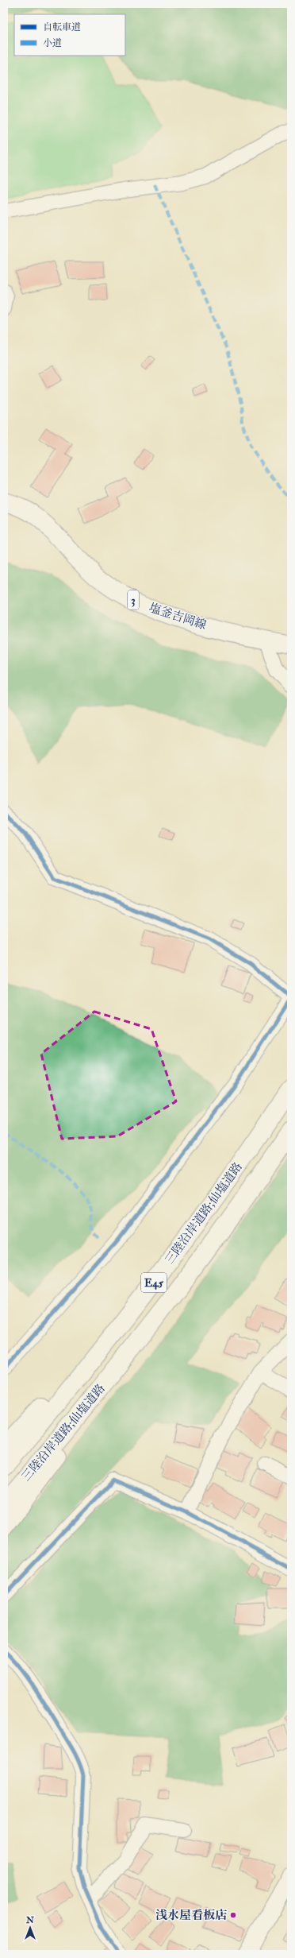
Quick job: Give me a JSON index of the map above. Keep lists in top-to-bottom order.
{
  "streets": {
    "main road": [
      "3",
      "塩釜吉岡線",
      "三陸沿岸道路;仙塩道路",
      "E45"
    ]
  },
  "places": ["浅水屋看板店"],
  "legend": ["自転車道", "小道"],
  "north": "top"
}
